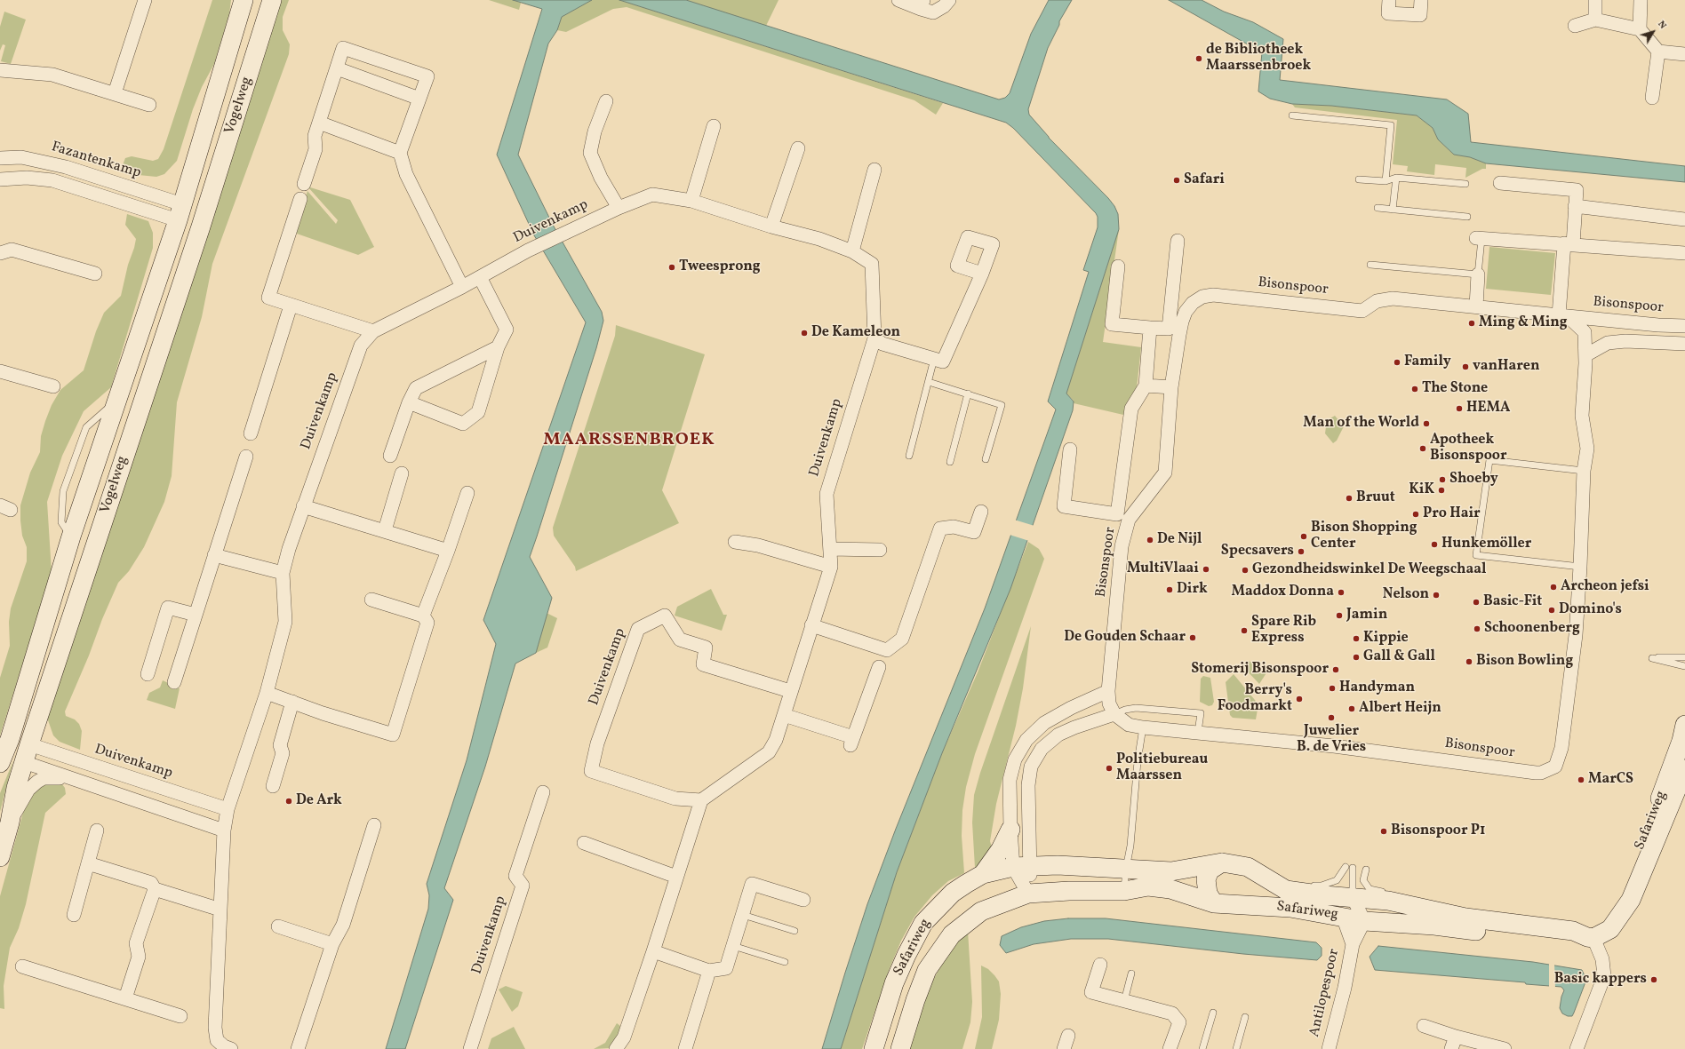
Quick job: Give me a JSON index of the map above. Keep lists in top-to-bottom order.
{
  "streets": {
    "street": [
      "Vogelweg",
      "Fazantenkamp",
      "Duivenkamp",
      "Bisonspoor",
      "Safariweg",
      "Antilopespoor"
    ]
  },
  "crossings": [
    ["Vogelweg", "Fazantenkamp"],
    ["Vogelweg", "Duivenkamp"],
    ["Safariweg", "Antilopespoor"]
  ],
  "districts": ["MAARSSENBROEK"],
  "places": [
    "de Bibliotheek Maarssenbroek",
    "Safari",
    "Tweesprong",
    "Ming & Ming",
    "De Kameleon",
    "Family",
    "vanHaren",
    "The Stone",
    "HEMA",
    "Man of the World",
    "Apotheek Bisonspoor",
    "Shoeby",
    "KiK",
    "Bruut",
    "Pro Hair",
    "Bison Shopping Center",
    "De Nijl",
    "Hunkemöller",
    "Specsavers",
    "MultiVlaai",
    "Gezondheidswinkel De Weegschaal",
    "Archeon jefsi",
    "Dirk",
    "Maddox Donna",
    "Nelson",
    "Basic-Fit",
    "Domino's",
    "Jamin",
    "Schoonenberg",
    "Spare Rib Express",
    "De Gouden Schaar",
    "Kippie",
    "Gall & Gall",
    "Bison Bowling",
    "Stomerij Bisonspoor",
    "Handyman",
    "Berry's Foodmarkt",
    "Albert Heijn",
    "Juwelier B. de Vries",
    "Politiebureau Maarssen",
    "MarCS",
    "De Ark",
    "Bisonspoor P1",
    "Basic kappers"
  ],
  "north": "top right"
}
